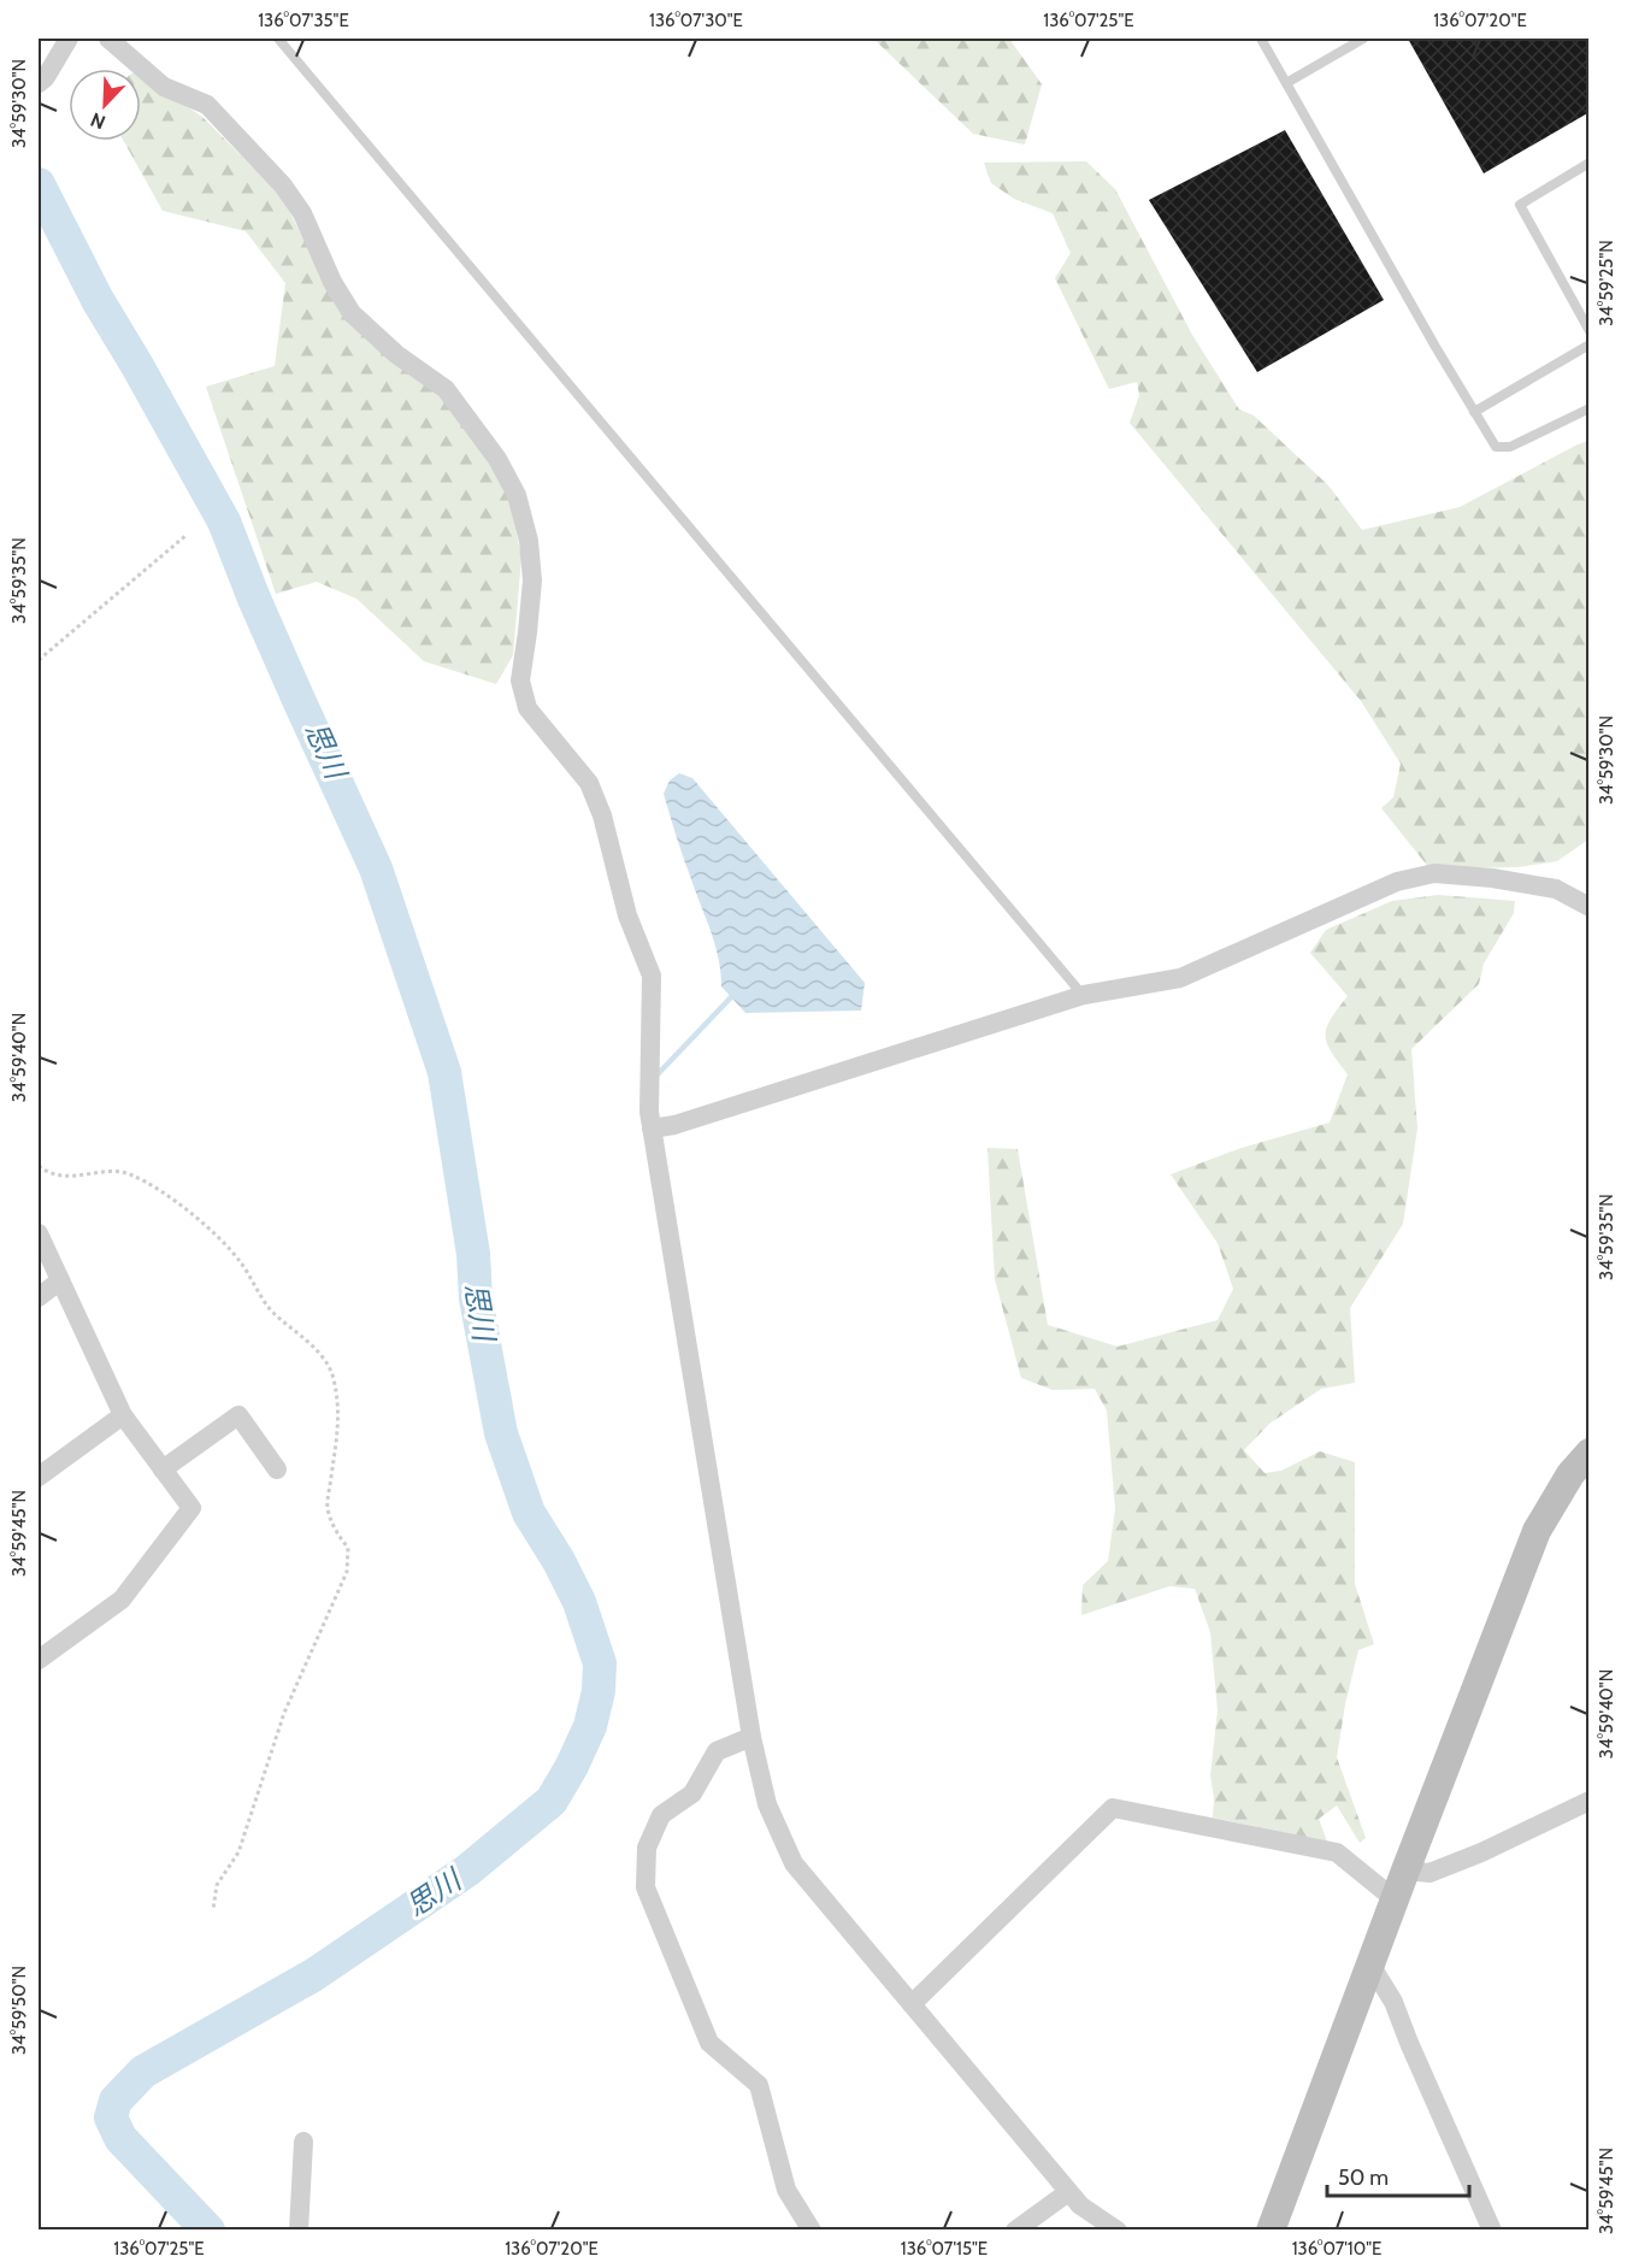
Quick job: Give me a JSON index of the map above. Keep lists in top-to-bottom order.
{
  "water": ["思川"],
  "scale_bar": "50 m",
  "north": "bottom left",
  "coordinates": [
    "136°07'35\"E",
    "136°07'30\"E",
    "136°07'25\"E",
    "136°07'20\"E",
    "34°59'30\"N",
    "34°59'25\"N",
    "34°59'35\"N",
    "34°59'40\"N",
    "34°59'45\"N",
    "34°59'50\"N",
    "136°07'15\"E",
    "136°07'10\"E"
  ]
}
